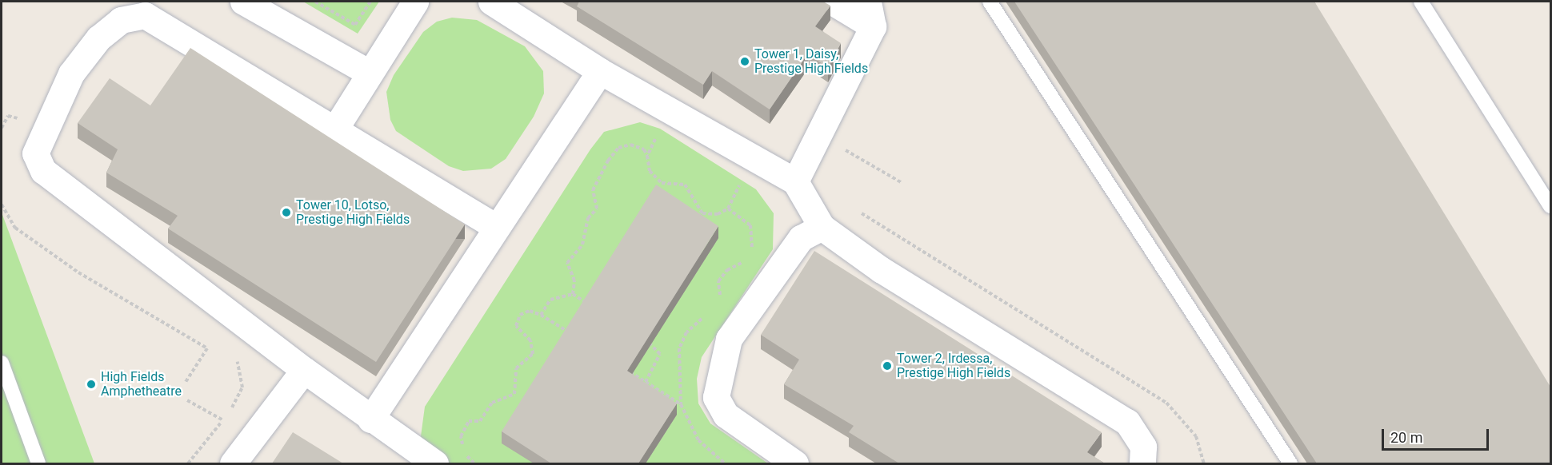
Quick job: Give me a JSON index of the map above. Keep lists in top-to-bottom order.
{
  "places": [
    "Tower 1, Daisy, Prestige High Fields",
    "Tower 10, Lotso, Prestige High Fields",
    "Tower 2, Irdessa, Prestige High Fields",
    "High Fields Amphetheatre"
  ],
  "scale_bar": "20 m"
}
